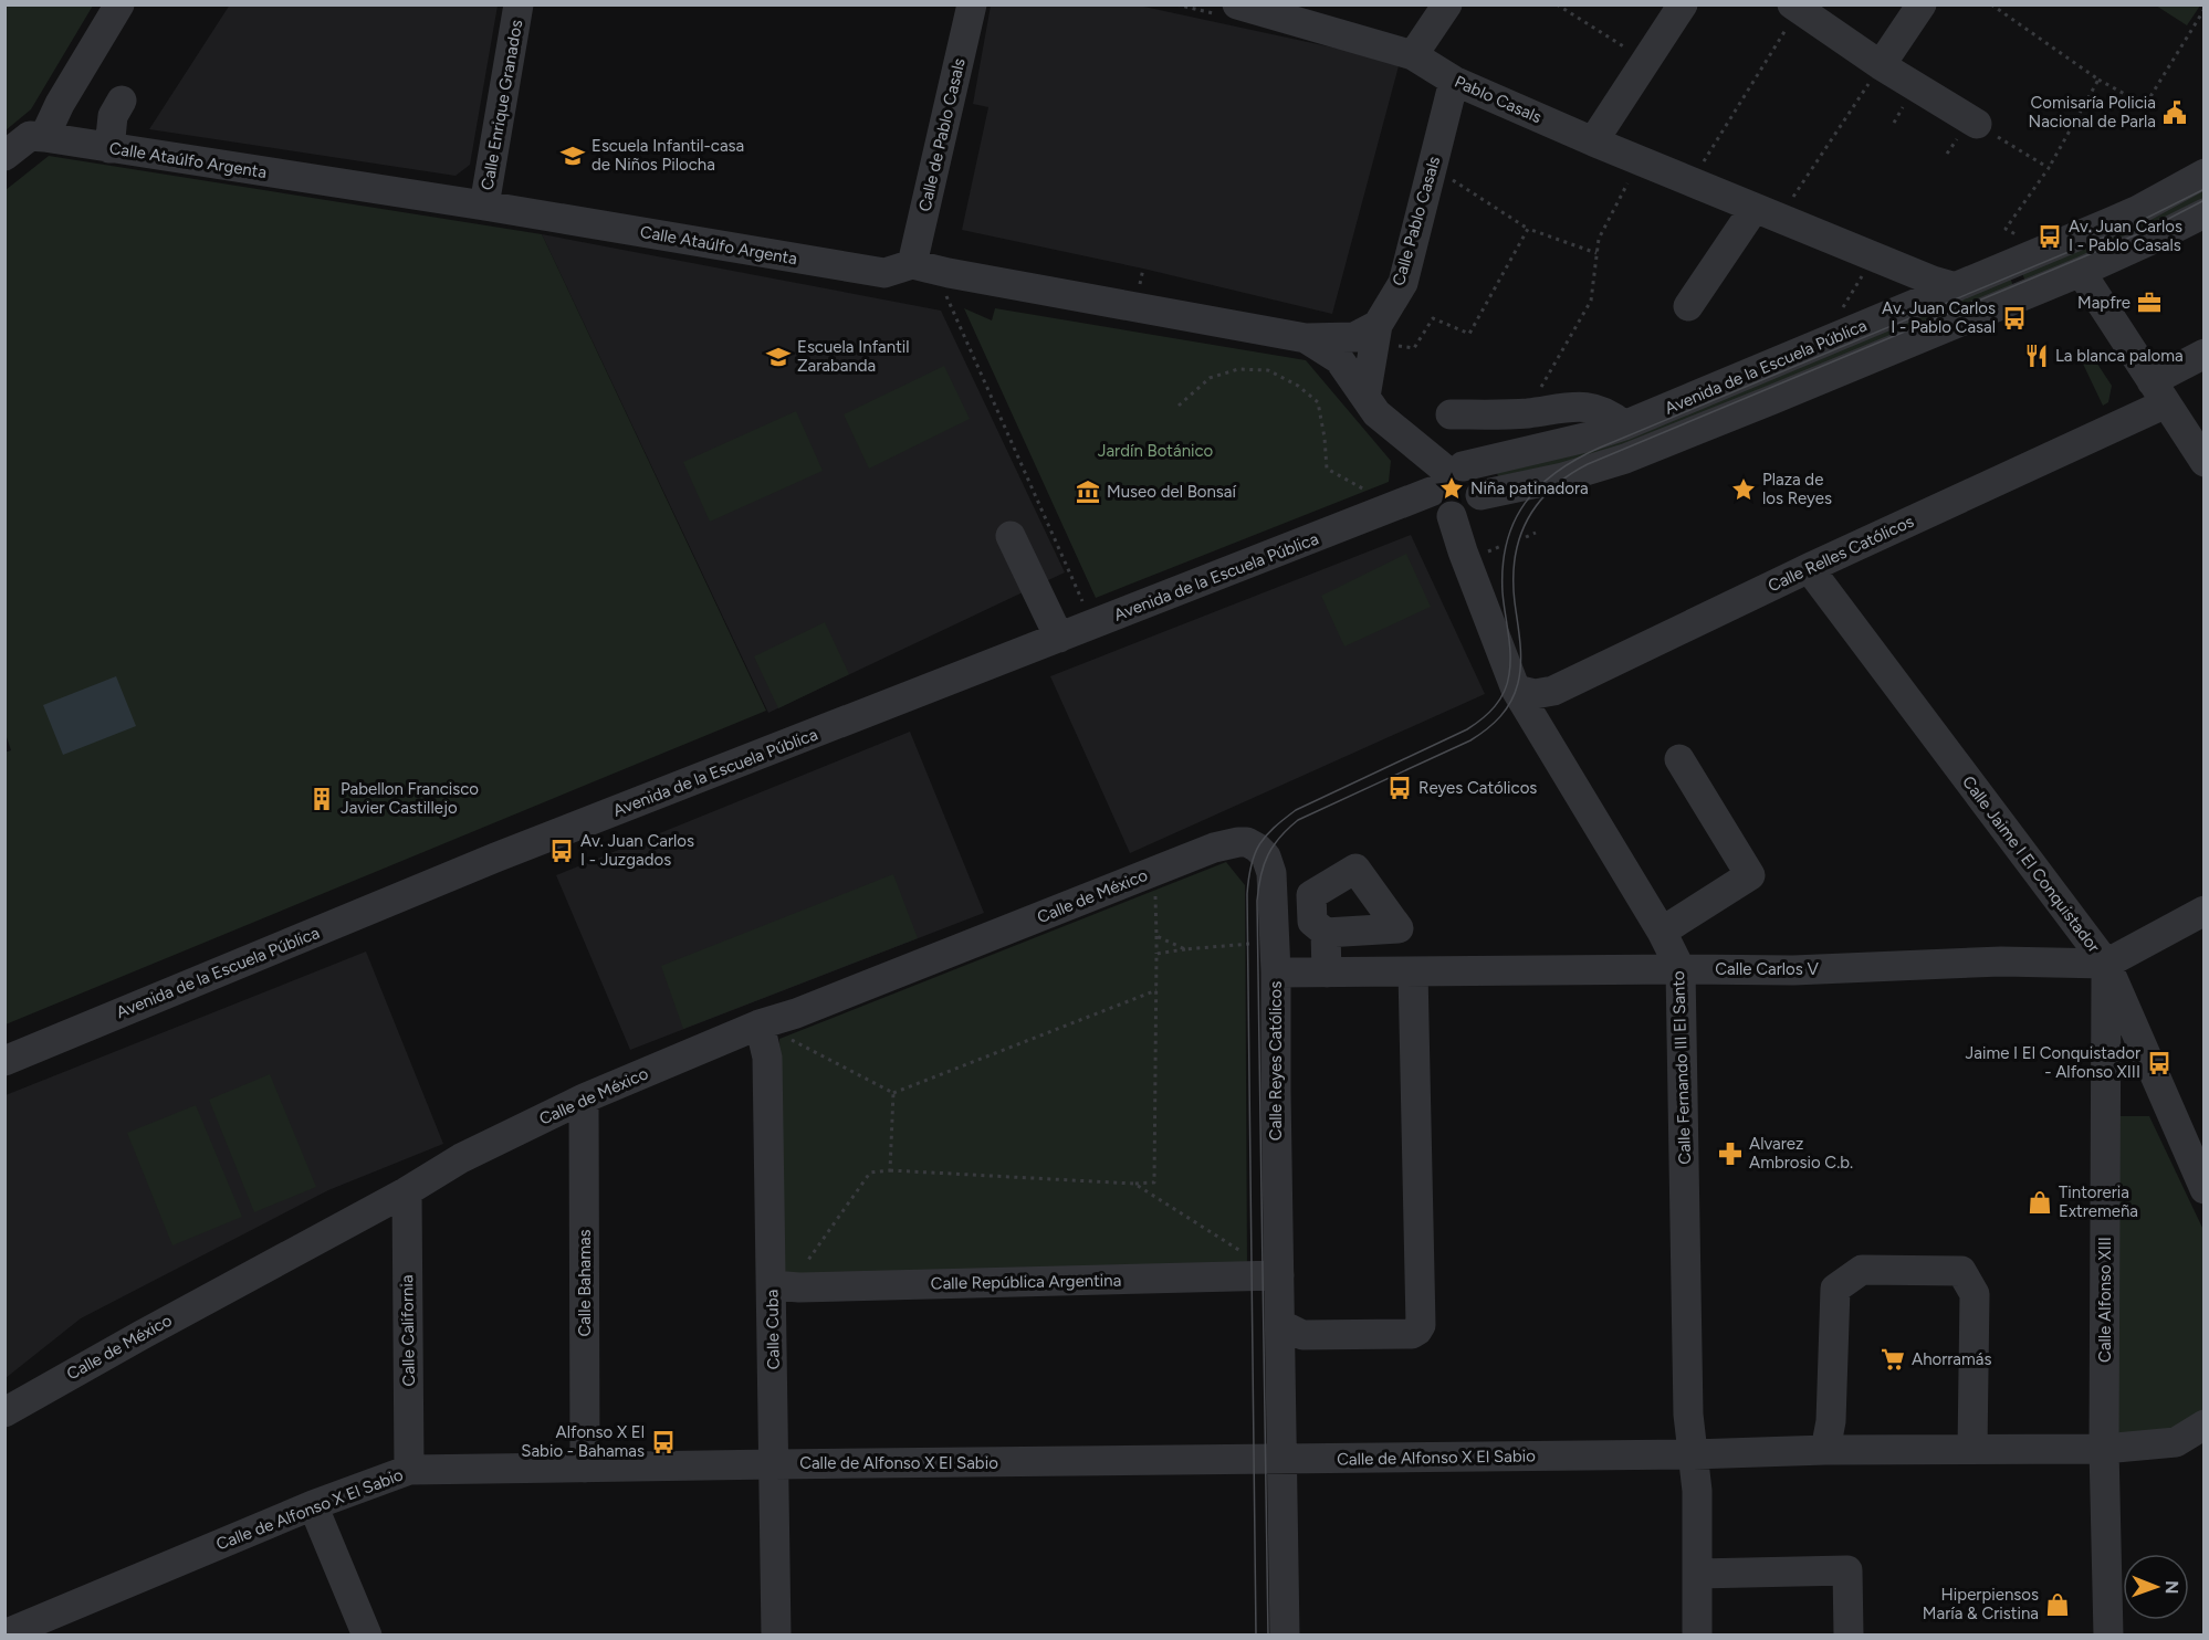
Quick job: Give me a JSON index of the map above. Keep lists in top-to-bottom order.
{
  "streets": {
    "street": [
      "Pablo Casals",
      "Calle Enrique Granados",
      "Calle de Pablo Casals",
      "Calle Ataúlfo Argenta",
      "Calle Pablo Casals",
      "Avenida de la Escuela Pública",
      "Calle Relles Católicos",
      "Calle Jaime I El Conquistador",
      "Calle de México",
      "Calle Carlos V",
      "Calle Reyes Católicos",
      "Calle Fernando III El Santo",
      "Calle República Argentina",
      "Calle Bahamas",
      "Calle Alfonso XIII",
      "Calle Cuba",
      "Calle California",
      "Calle de Alfonso X El Sabio"
    ]
  },
  "crossings": [
    ["Pablo Casals", "Calle Pablo Casals"],
    ["Pablo Casals", "Avenida de la Escuela Pública"],
    ["Calle Enrique Granados", "Calle Ataúlfo Argenta"],
    ["Calle de Pablo Casals", "Calle Ataúlfo Argenta"],
    ["Calle Ataúlfo Argenta", "Calle Pablo Casals"],
    ["Avenida de la Escuela Pública", "Calle Fernando III El Santo"],
    ["Calle Relles Católicos", "Calle Jaime I El Conquistador"],
    ["Calle Relles Católicos", "Calle Fernando III El Santo"],
    ["Calle Jaime I El Conquistador", "Calle Carlos V"],
    ["Calle Jaime I El Conquistador", "Calle Alfonso XIII"],
    ["Calle de México", "Calle Reyes Católicos"],
    ["Calle de México", "Calle Bahamas"],
    ["Calle de México", "Calle Cuba"],
    ["Calle de México", "Calle California"],
    ["Calle Carlos V", "Calle Reyes Católicos"],
    ["Calle Carlos V", "Calle Fernando III El Santo"],
    ["Calle Carlos V", "Calle Alfonso XIII"],
    ["Calle Reyes Católicos", "Calle República Argentina"],
    ["Calle Reyes Católicos", "Calle de Alfonso X El Sabio"],
    ["Calle Fernando III El Santo", "Calle de Alfonso X El Sabio"],
    ["Calle República Argentina", "Calle Cuba"],
    ["Calle Bahamas", "Calle de Alfonso X El Sabio"],
    ["Calle Alfonso XIII", "Calle de Alfonso X El Sabio"],
    ["Calle Cuba", "Calle de Alfonso X El Sabio"],
    ["Calle California", "Calle de Alfonso X El Sabio"]
  ],
  "parks": ["Jardín Botánico"],
  "places": {
    "public building": ["Comisaría Policia Nacional de Parla"],
    "school or university": ["Escuela Infantil-casa de Niños Pilocha", "Escuela Infantil Zarabanda"],
    "bus stop": [
      "Av. Juan Carlos I - Pablo Casals",
      "Av. Juan Carlos I - Pablo Casal",
      "Reyes Católicos",
      "Av. Juan Carlos I - Juzgados",
      "Jaime I El Conquistador - Alfonso XIII",
      "Alfonso X El Sabio - Bahamas"
    ],
    "office": ["Mapfre"],
    "restaurant": ["La blanca paloma"],
    "place": ["Niña patinadora", "Plaza de los Reyes"],
    "museum": ["Museo del Bonsaí"],
    "building": ["Pabellon Francisco Javier Castillejo"],
    "pharmacy": ["Alvarez Ambrosio C.b."],
    "shop": ["Tintoreria Extremeña", "Hiperpiensos María & Cristina"],
    "supermarket": ["Ahorramás"]
  },
  "north": "right"
}
